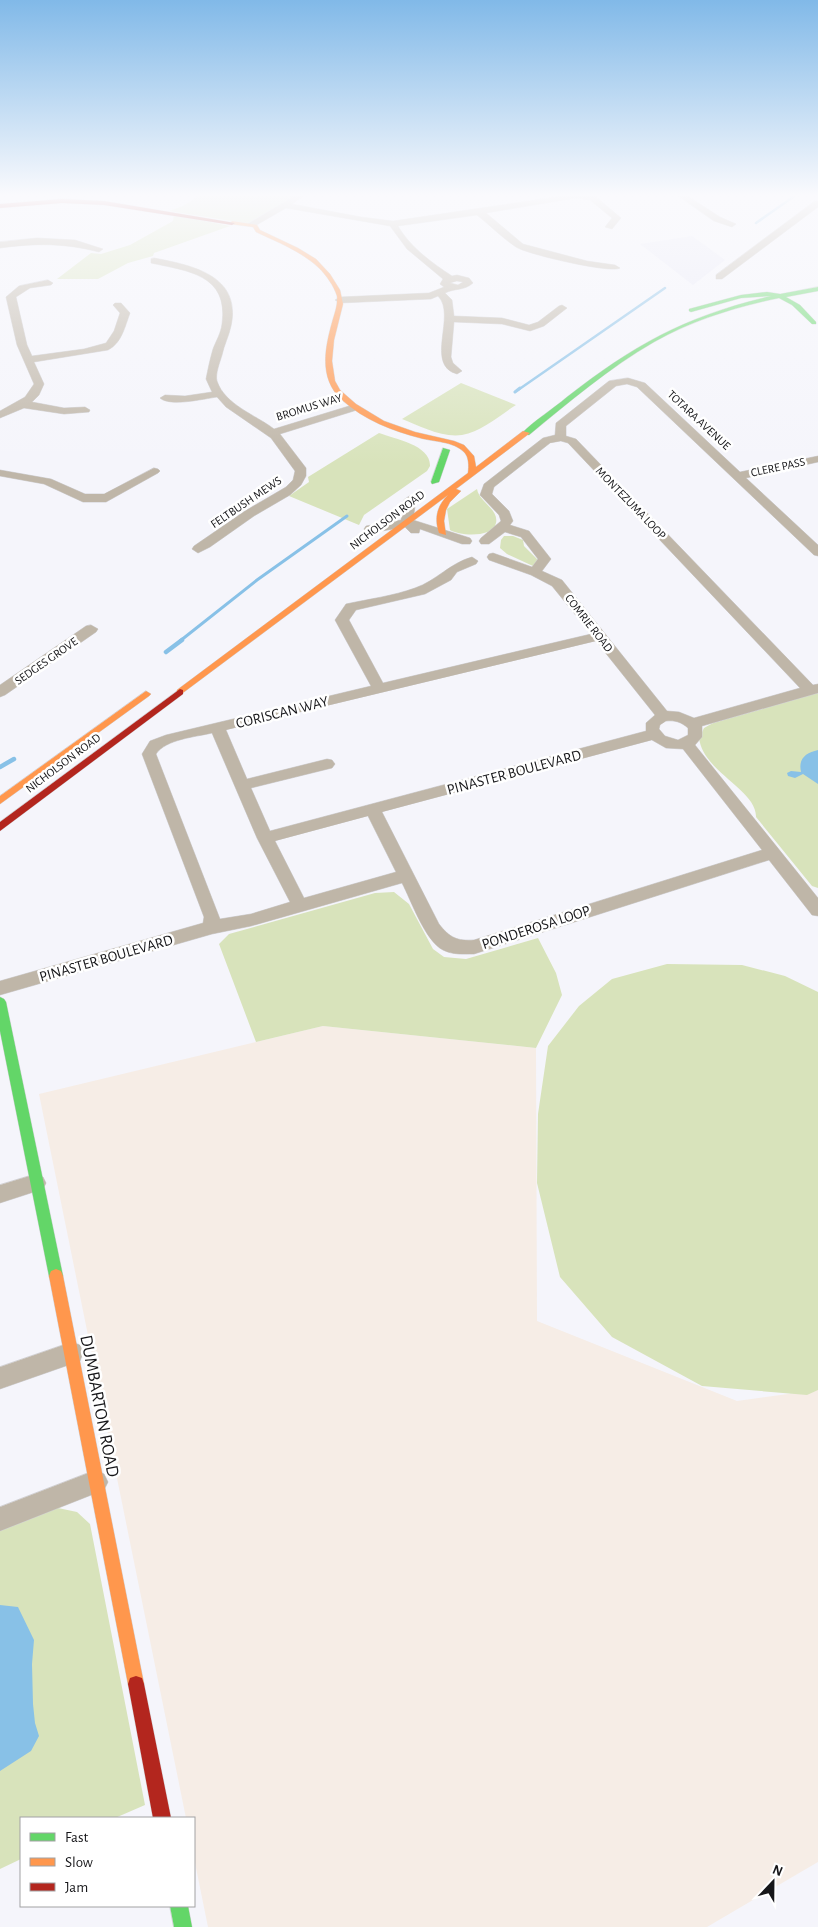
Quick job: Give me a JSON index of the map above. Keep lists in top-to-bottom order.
{
  "streets": {
    "main road": ["NICHOLSON ROAD", "DUMBARTON ROAD"],
    "street": [
      "BROMUS WAY",
      "TOTARA AVENUE",
      "CLERE PASS",
      "FELTBUSH MEWS",
      "MONTEZUMA LOOP",
      "COMRIE ROAD",
      "SEDGES GROVE",
      "CORISCAN WAY",
      "PINASTER BOULEVARD",
      "PONDEROSA LOOP"
    ]
  },
  "crossings": [
    ["BROMUS WAY", "FELTBUSH MEWS"],
    ["TOTARA AVENUE", "CLERE PASS"],
    ["TOTARA AVENUE", "MONTEZUMA LOOP"],
    ["COMRIE ROAD", "CORISCAN WAY"],
    ["COMRIE ROAD", "PINASTER BOULEVARD"],
    ["CORISCAN WAY", "PINASTER BOULEVARD"],
    ["PINASTER BOULEVARD", "PONDEROSA LOOP"]
  ],
  "legend": ["Fast", "Slow", "Jam"],
  "north": "top"
}
